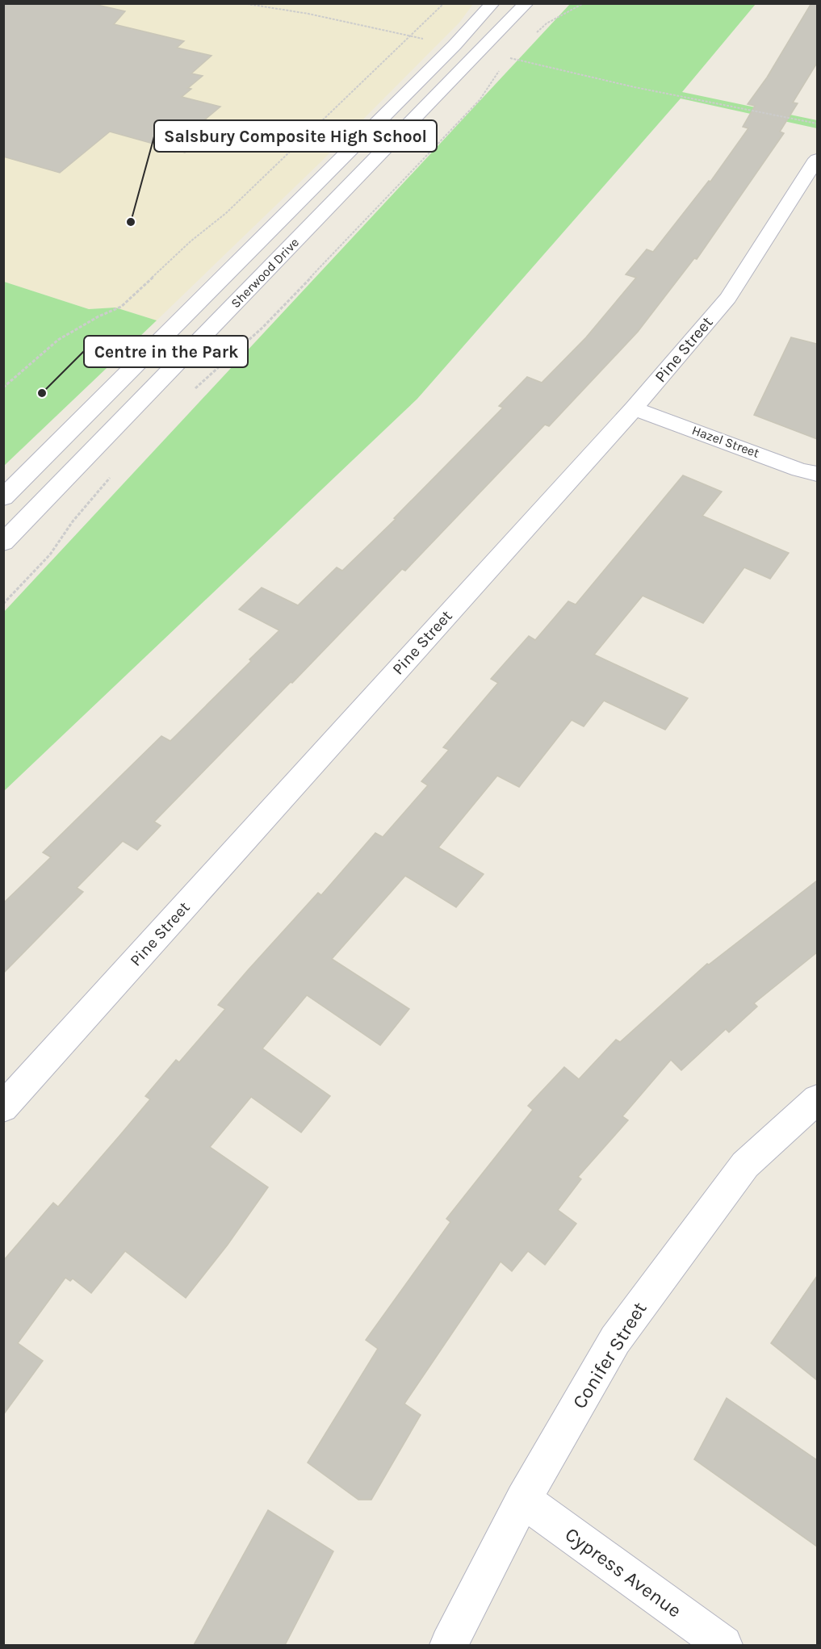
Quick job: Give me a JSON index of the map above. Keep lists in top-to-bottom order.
{
  "streets": {
    "main road": [
      "Sherwood Drive",
      "Pine Street",
      "Hazel Street",
      "Conifer Street",
      "Cypress Avenue"
    ]
  },
  "crossings": [
    ["Pine Street", "Hazel Street"],
    ["Conifer Street", "Cypress Avenue"]
  ],
  "places": ["Salsbury Composite High School", "Centre in the Park"]
}
